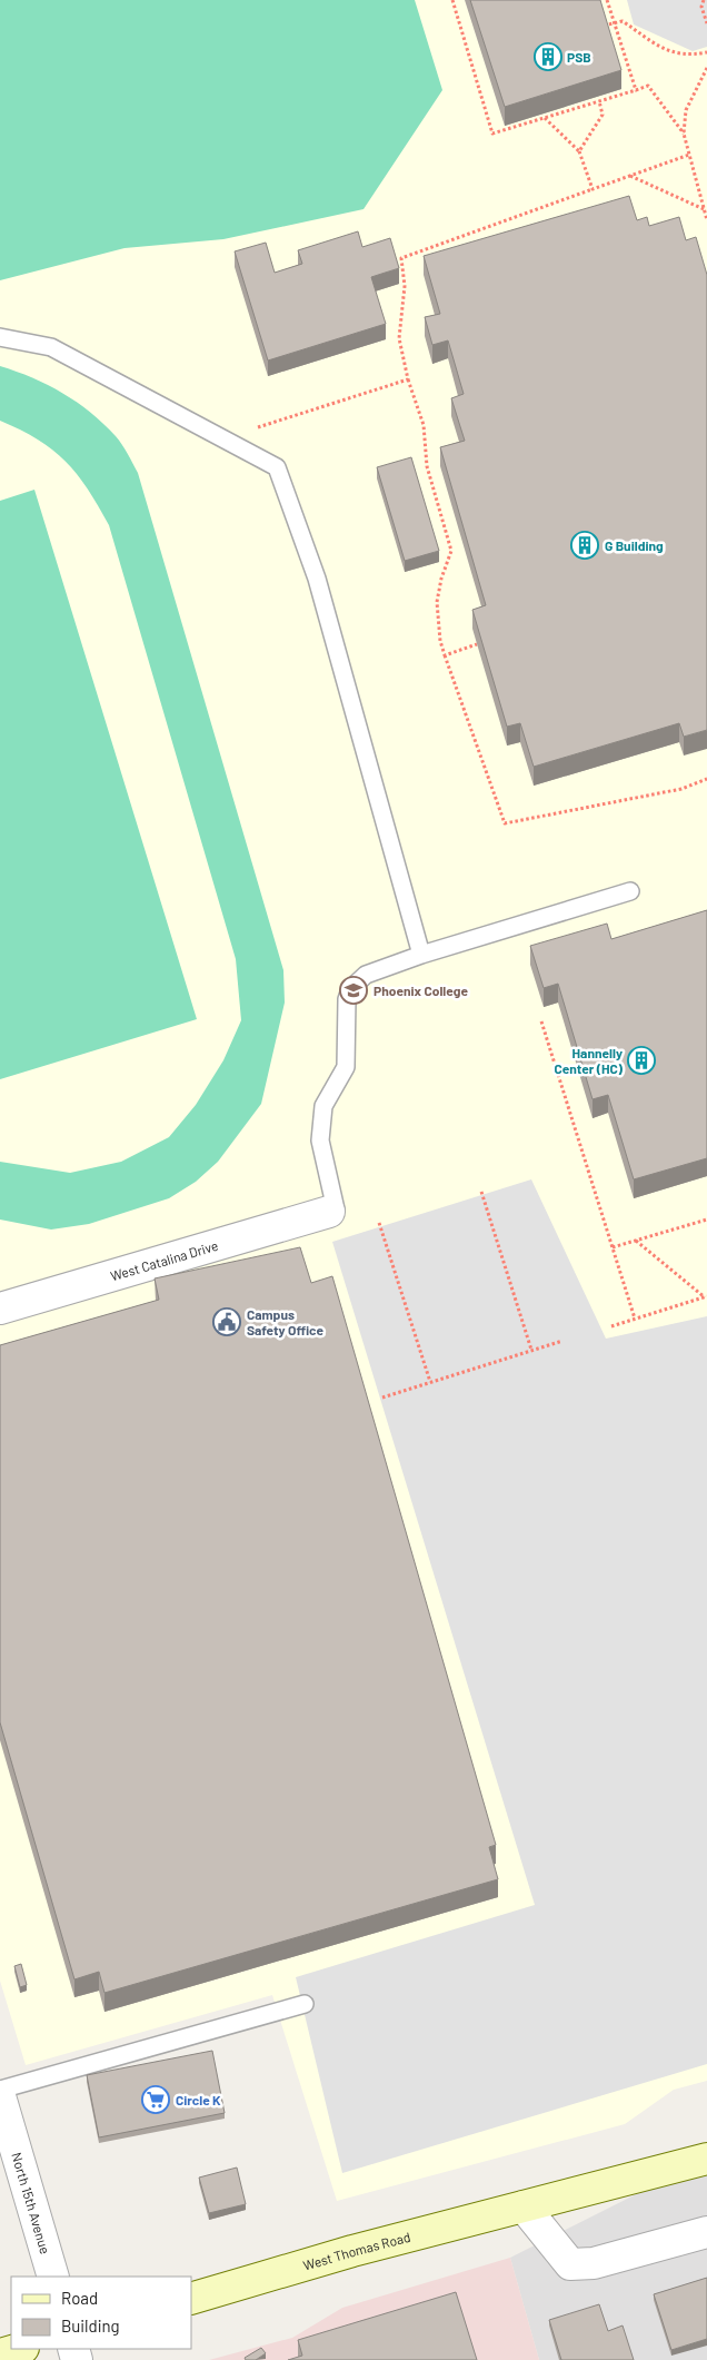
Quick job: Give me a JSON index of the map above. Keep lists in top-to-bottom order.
{
  "streets": {
    "main road": ["West Thomas Road"],
    "street": ["West Catalina Drive", "North 15th Avenue"]
  },
  "places": {
    "building": ["PSB", "G Building", "Hannelly Center (HC)"],
    "school or university": ["Phoenix College"],
    "public building": ["Campus Safety Office"],
    "supermarket": ["Circle K"]
  },
  "legend": ["Road", "Building"]
}
